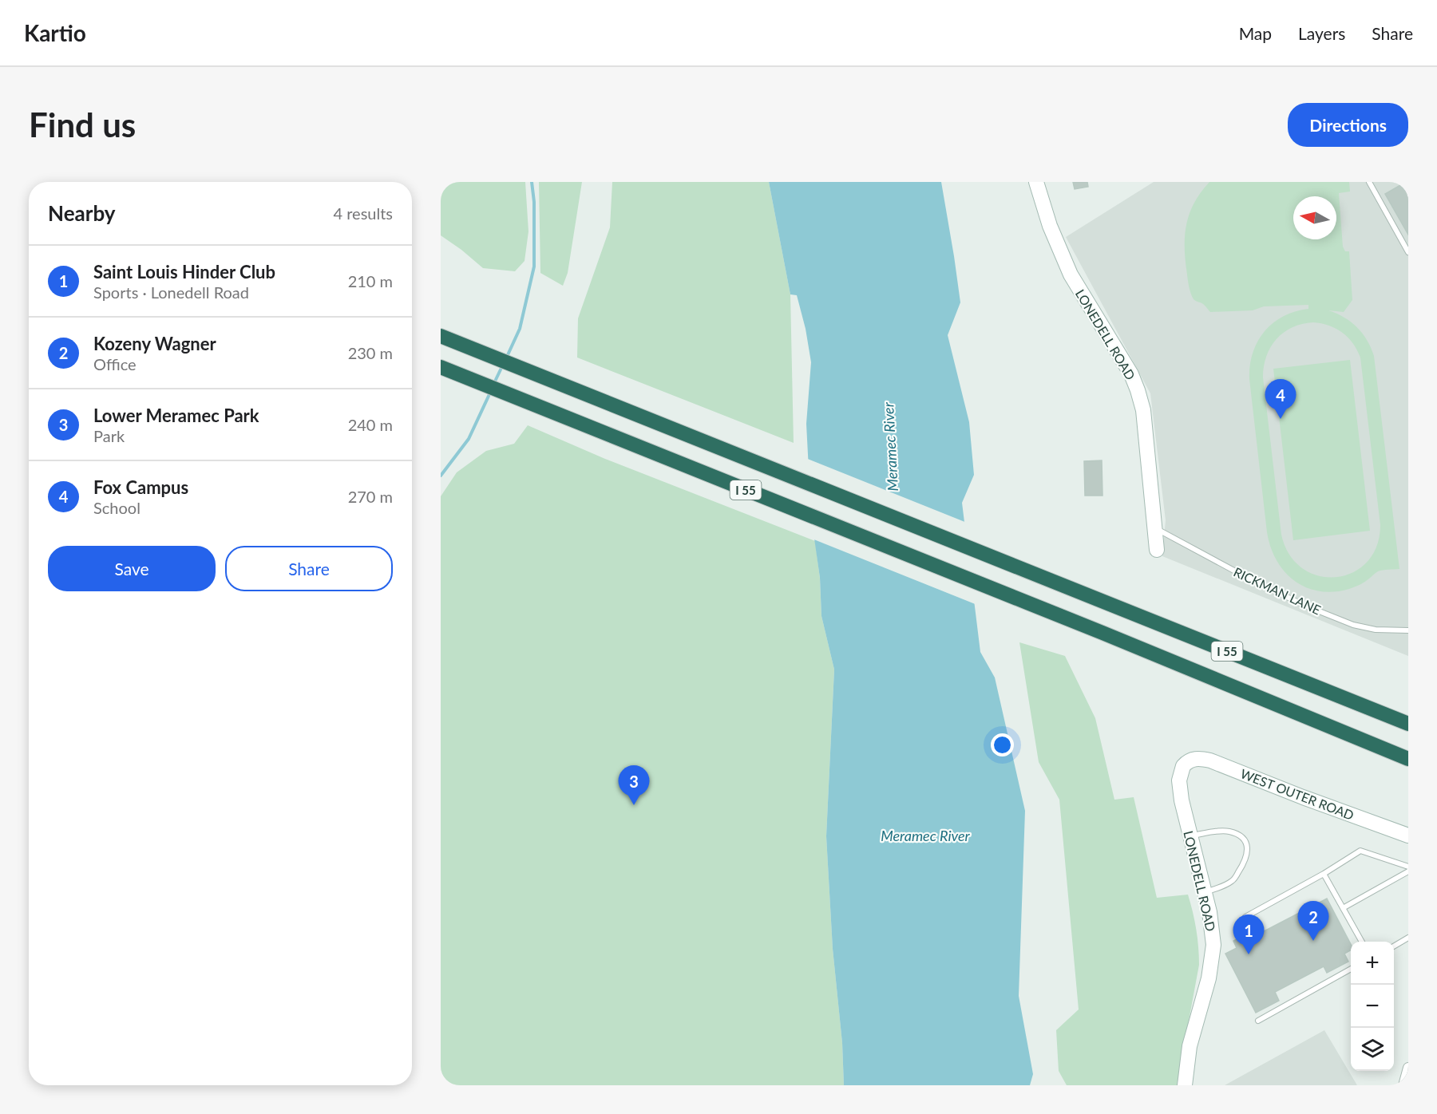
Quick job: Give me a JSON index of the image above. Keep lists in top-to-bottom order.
{
  "streets": {
    "highway": ["I 55"],
    "street": ["LONEDELL ROAD", "WEST OUTER ROAD"],
    "lane": ["RICKMAN LANE"]
  },
  "crossings": [
    ["LONEDELL ROAD", "RICKMAN LANE"],
    ["LONEDELL ROAD", "WEST OUTER ROAD"]
  ],
  "water": ["Meramec River"],
  "north": "left",
  "page": {
    "header": "Kartio",
    "nav": ["Map", "Layers", "Share"],
    "buttons": [
      "Directions",
      ["Save", "Share"]
    ],
    "title": "Find us",
    "heading": ["Nearby", "4 results"],
    "list": [
      {
        "mark": "1",
        "name": "Saint Louis Hinder Club",
        "note": "Sports · Lonedell Road",
        "value": "210 m"
      },
      {
        "mark": "2",
        "name": "Kozeny Wagner",
        "note": "Office",
        "value": "230 m"
      },
      {
        "mark": "3",
        "name": "Lower Meramec Park",
        "note": "Park",
        "value": "240 m"
      },
      {
        "mark": "4",
        "name": "Fox Campus",
        "note": "School",
        "value": "270 m"
      }
    ],
    "pins": [
      "4",
      "3",
      "2",
      "1"
    ],
    "map_buttons": ["+", "−"]
  }
}
